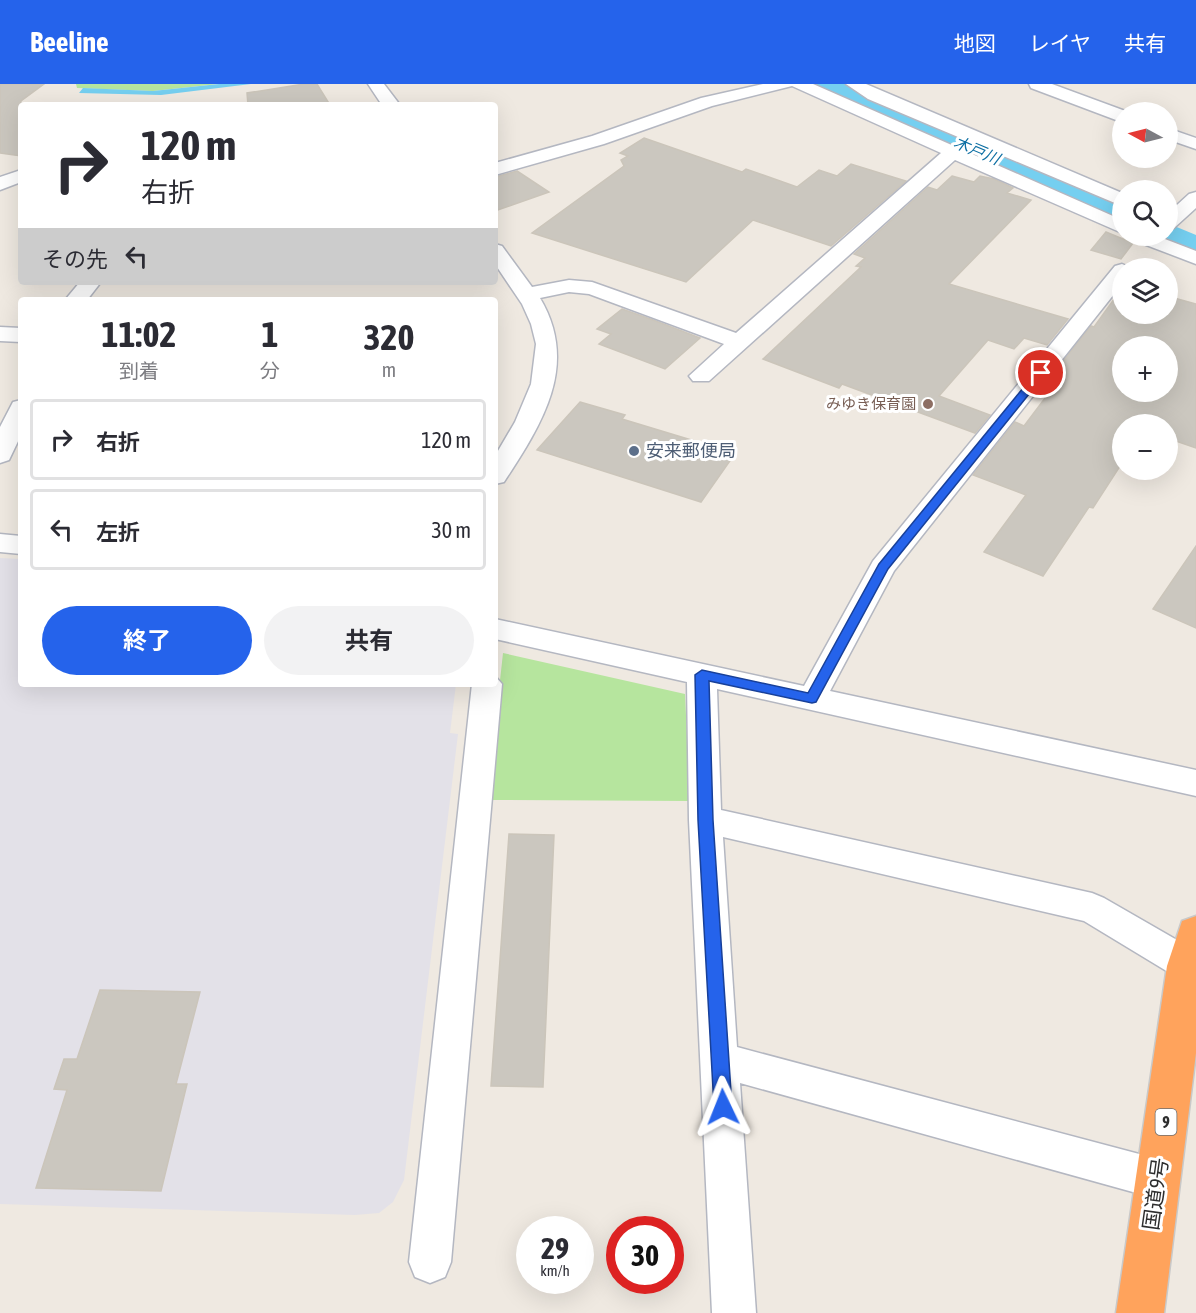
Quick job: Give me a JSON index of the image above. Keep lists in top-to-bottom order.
{
  "streets": {
    "highway": ["9", "国道9号"]
  },
  "water": ["木戸川"],
  "places": ["みゆき保育園", "安来郵便局"],
  "north": "left",
  "page": {
    "header": "Beeline",
    "nav": ["地図", "レイヤ", "共有"],
    "map_buttons": ["+", "−"],
    "turn": ["120 m", "右折"],
    "then": "その先",
    "eta": [
      "11:02",
      "到着",
      "1",
      "分",
      "320",
      "m"
    ],
    "list": [
      {
        "name": "右折",
        "value": "120 m"
      },
      {
        "name": "左折",
        "value": "30 m"
      }
    ],
    "buttons": ["終了", "共有"],
    "speed": "29 km/h",
    "limit": "30"
  }
}
